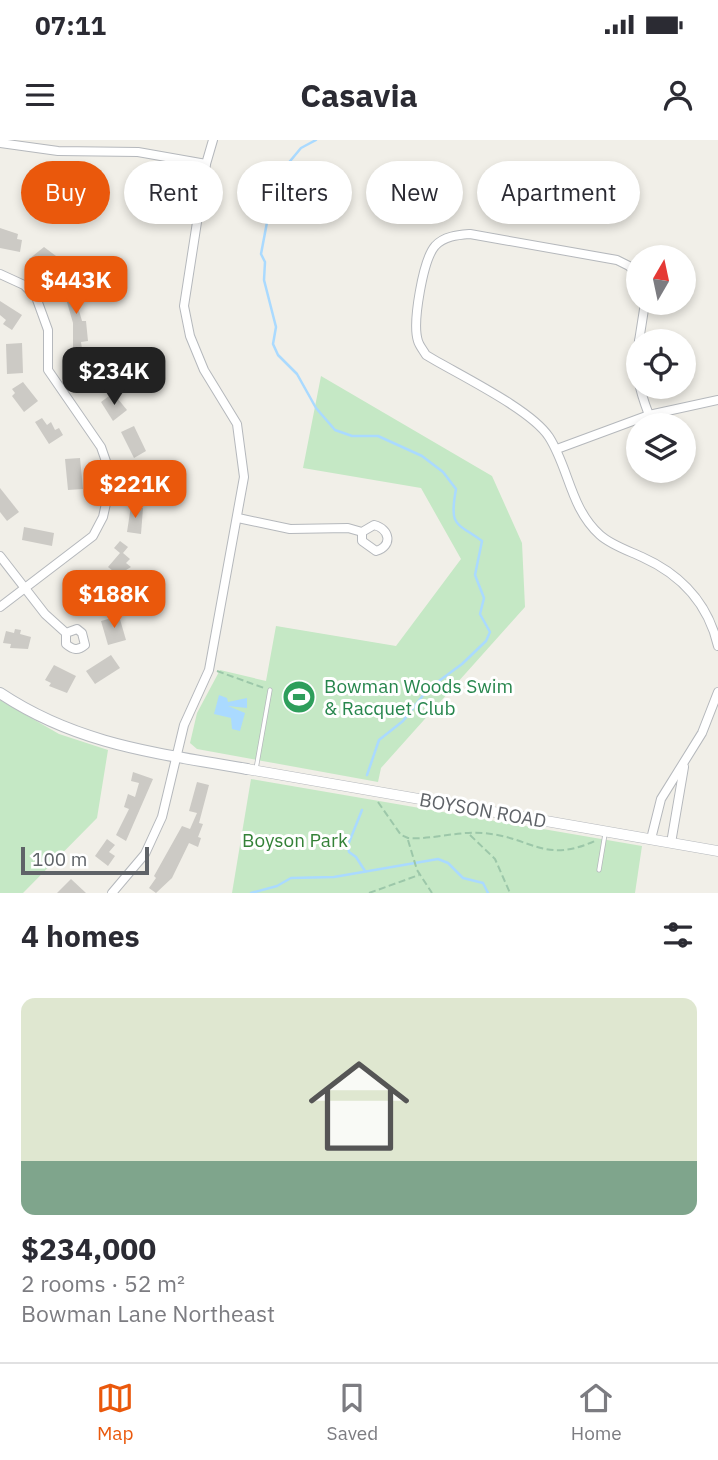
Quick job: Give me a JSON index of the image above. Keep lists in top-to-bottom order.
{
  "streets": {
    "street": ["BOYSON ROAD"]
  },
  "parks": ["Boyson Park"],
  "places": {
    "sports": ["Bowman Woods Swim & Racquet Club"]
  },
  "scale_bar": "100 m",
  "north": "top",
  "page": {
    "status": "07:11",
    "header": "Casavia",
    "chip": [
      "Buy",
      "Rent",
      "Filters",
      "New",
      "Apartment"
    ],
    "price": [
      "$443K",
      "$234K",
      "$221K",
      "$188K"
    ],
    "scale": "100 m",
    "heading": "4 homes",
    "list": [
      {
        "name": "$234,000",
        "note": "2 rooms · 52 m² · Bowman Lane Northeast"
      }
    ],
    "tabs": ["Map", "Saved", "Home"]
  }
}
